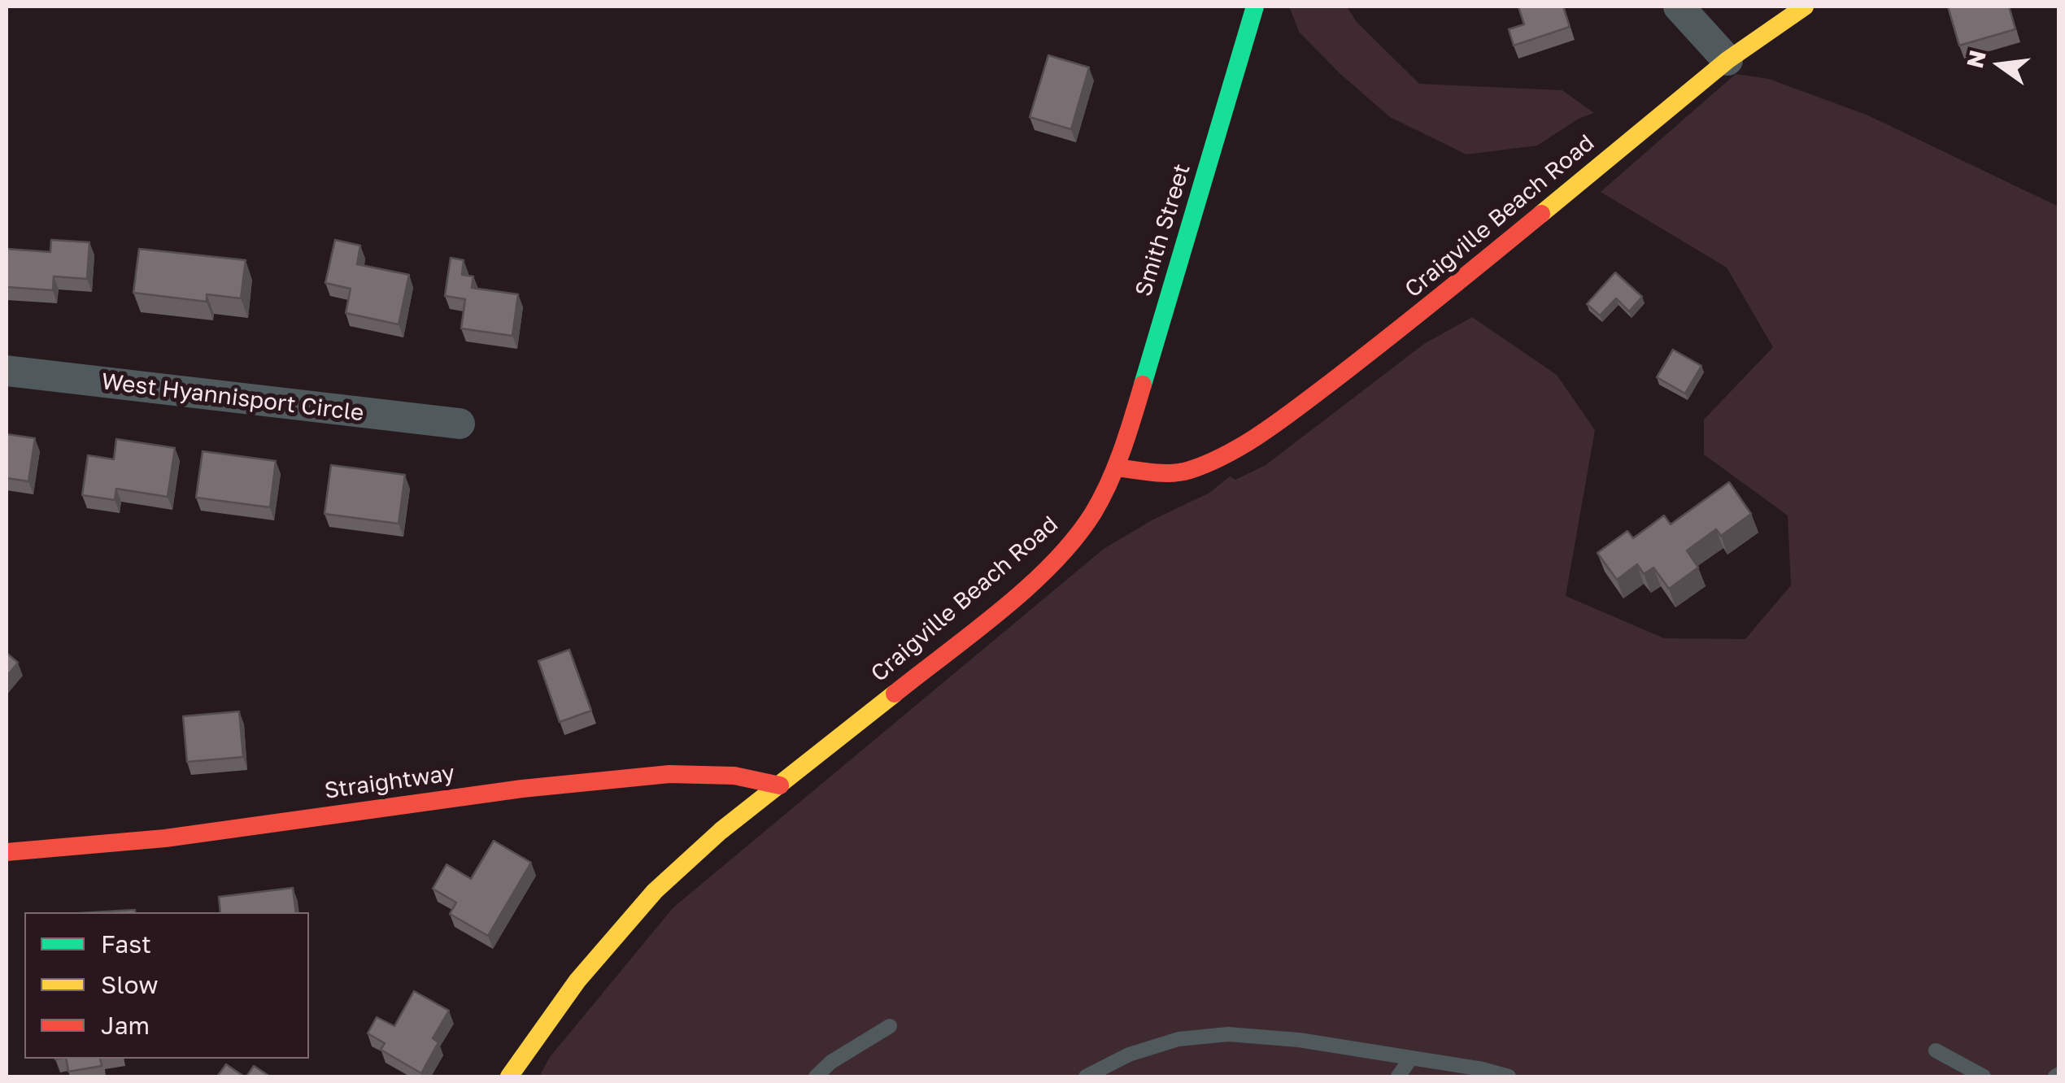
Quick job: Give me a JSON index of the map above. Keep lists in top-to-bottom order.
{
  "streets": {
    "street": [
      "Craigville Beach Road",
      "Smith Street",
      "West Hyannisport Circle",
      "Straightway"
    ]
  },
  "crossings": [
    ["Craigville Beach Road", "Smith Street"],
    ["Craigville Beach Road", "Straightway"]
  ],
  "legend": ["Fast", "Slow", "Jam"],
  "north": "left"
}
